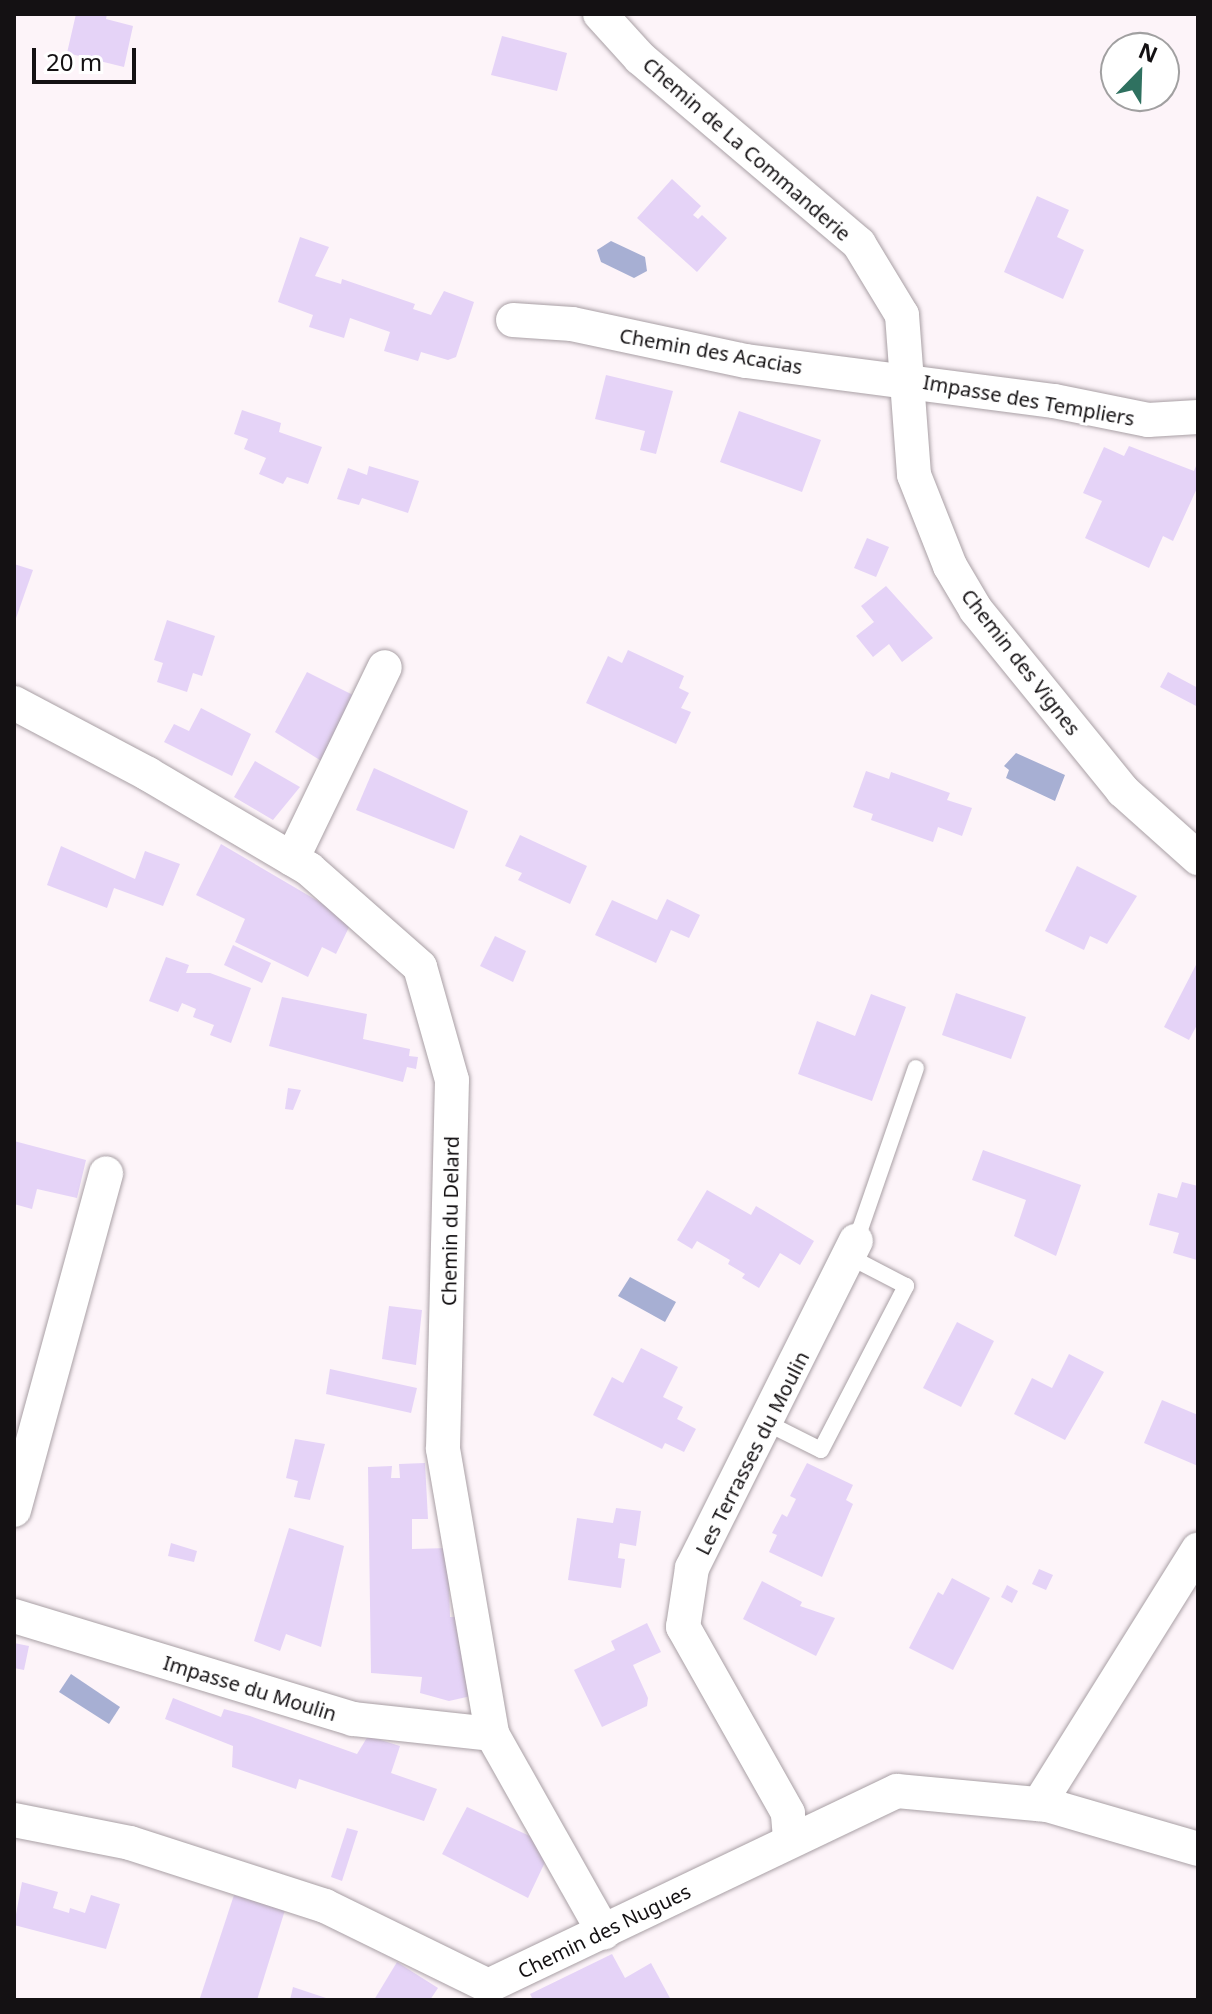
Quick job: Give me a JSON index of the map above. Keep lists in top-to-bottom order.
{
  "streets": {
    "street": [
      "Chemin de La Commanderie",
      "Chemin des Acacias",
      "Impasse des Templiers",
      "Chemin des Vignes",
      "Chemin du Delard",
      "Les Terrasses du Moulin",
      "Impasse du Moulin",
      "Chemin des Nugues"
    ]
  },
  "crossings": [
    ["Chemin de La Commanderie", "Chemin des Acacias"],
    ["Chemin de La Commanderie", "Impasse des Templiers"],
    ["Chemin de La Commanderie", "Chemin des Vignes"],
    ["Chemin des Acacias", "Impasse des Templiers"],
    ["Chemin des Acacias", "Chemin des Vignes"],
    ["Impasse des Templiers", "Chemin des Vignes"],
    ["Chemin du Delard", "Impasse du Moulin"],
    ["Chemin du Delard", "Chemin des Nugues"],
    ["Les Terrasses du Moulin", "Chemin des Nugues"]
  ],
  "scale_bar": "20 m",
  "north": "top right"
}
